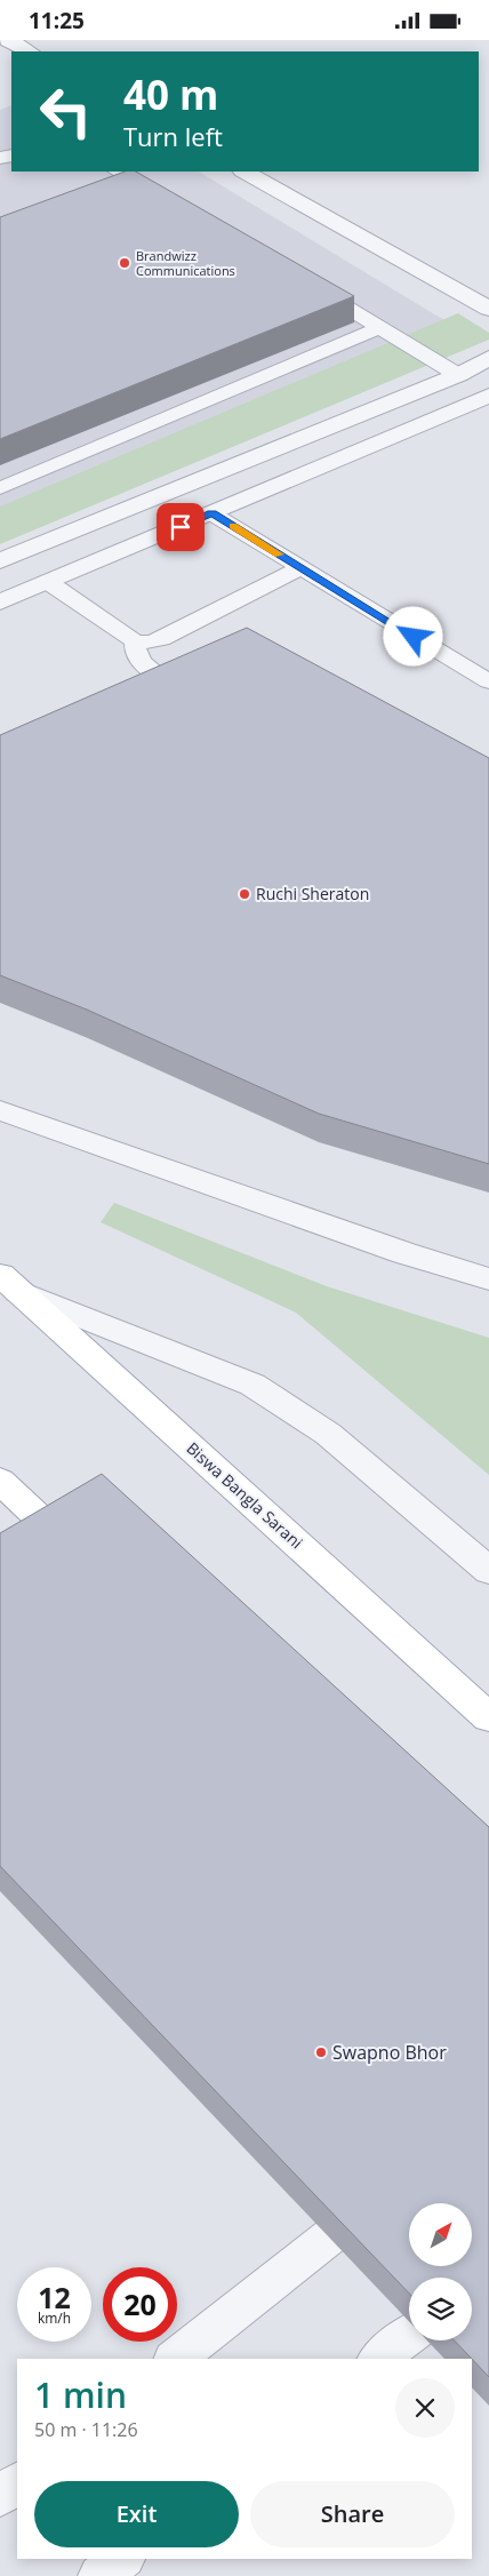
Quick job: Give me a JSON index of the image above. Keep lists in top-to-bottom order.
{
  "streets": {
    "main road": ["Biswa Bangla Sarani"]
  },
  "places": ["Brandwizz Communications", "Ruchi Sheraton", "Swapno Bhor"],
  "north": "top right",
  "page": {
    "status": "11:25",
    "turn": ["40 m", "Turn left"],
    "speed": "12 km/h",
    "limit": "20",
    "heading": ["1 min", "50 m · 11:26"],
    "buttons": ["Exit", "Share"]
  }
}
